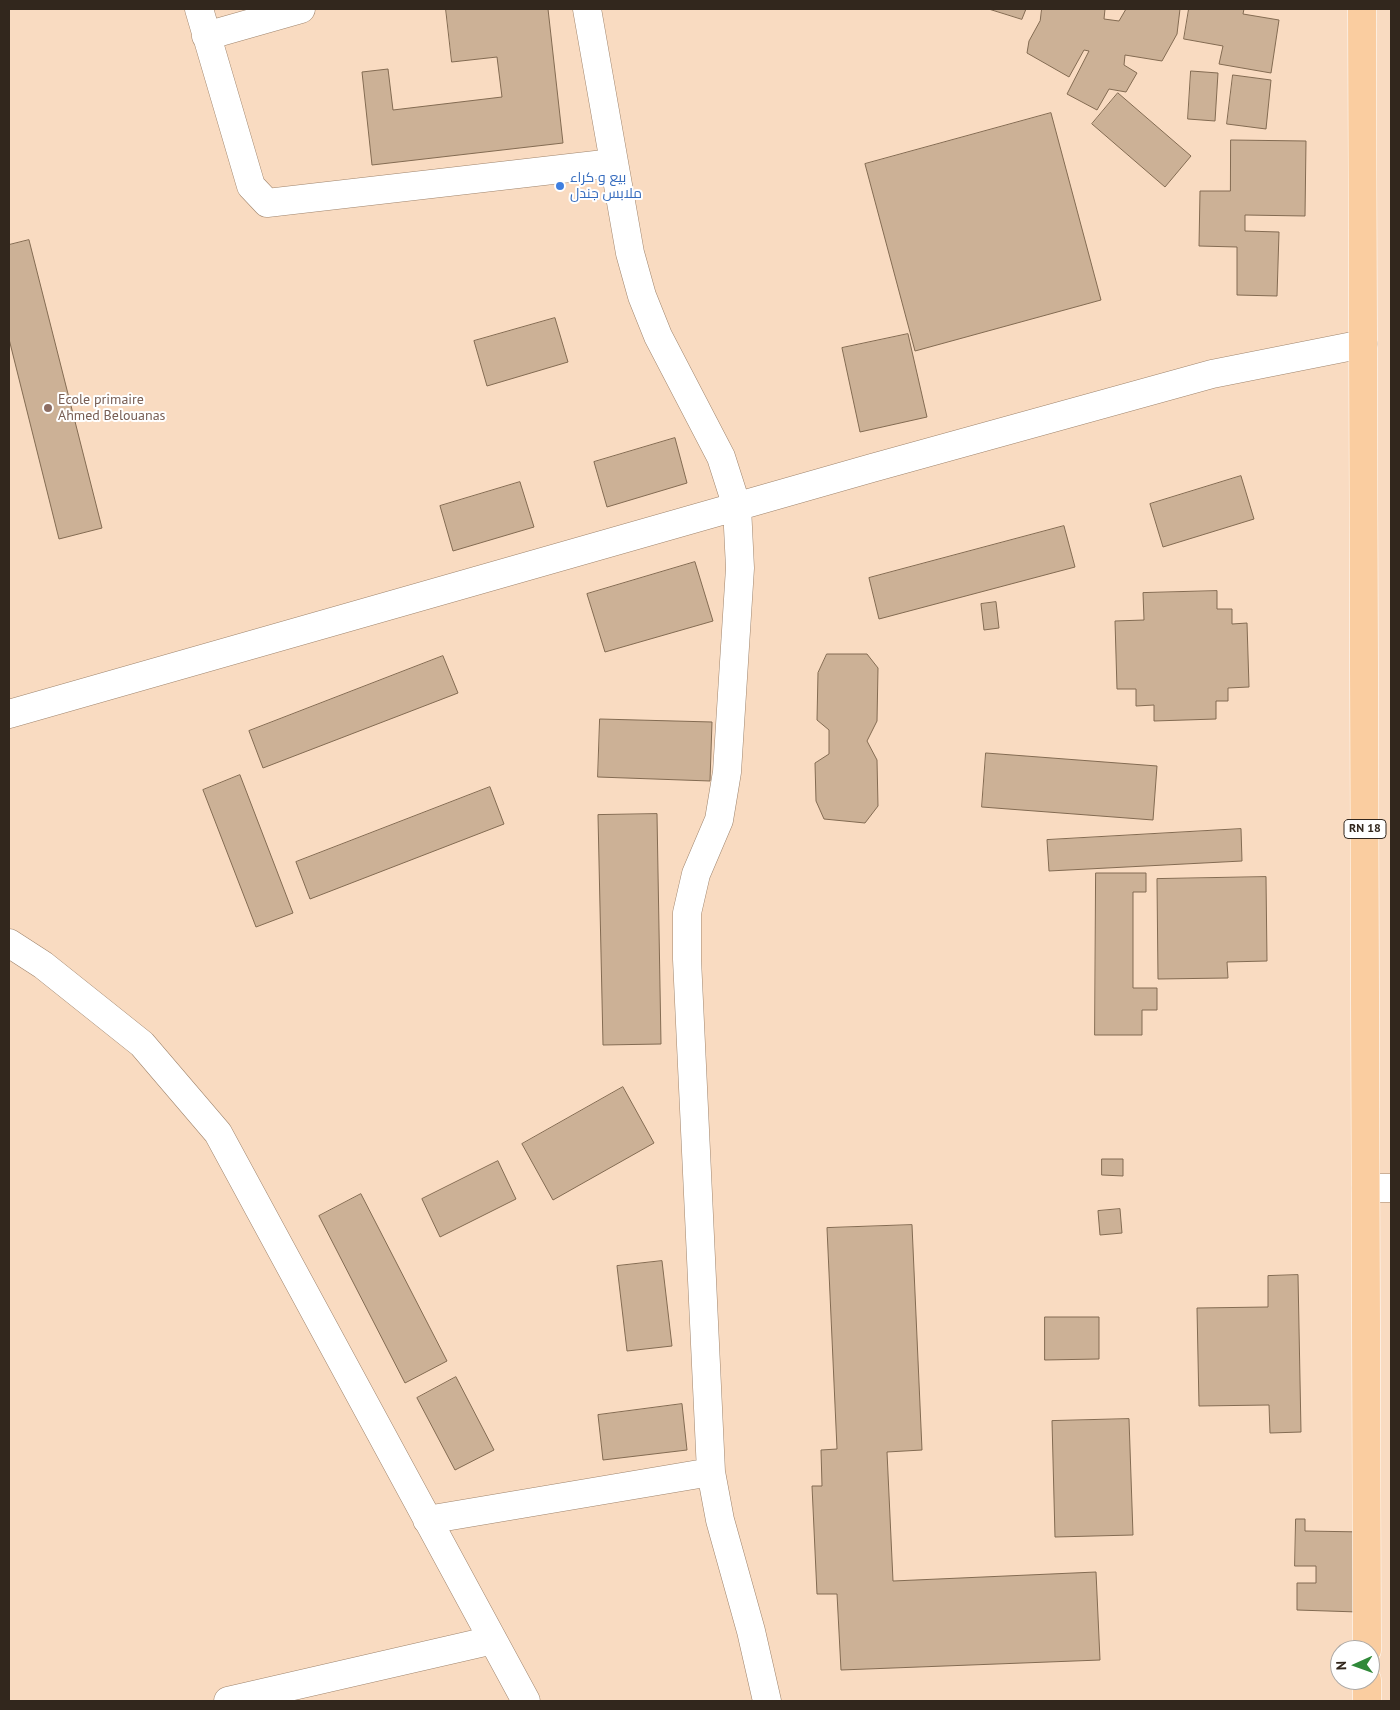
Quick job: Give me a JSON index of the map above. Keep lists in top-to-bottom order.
{
  "streets": {
    "main road": ["RN 18"]
  },
  "places": ["بيع و كراء ملابس جندل", "Ecole primaire Ahmed Belouanas"],
  "north": "left"
}
